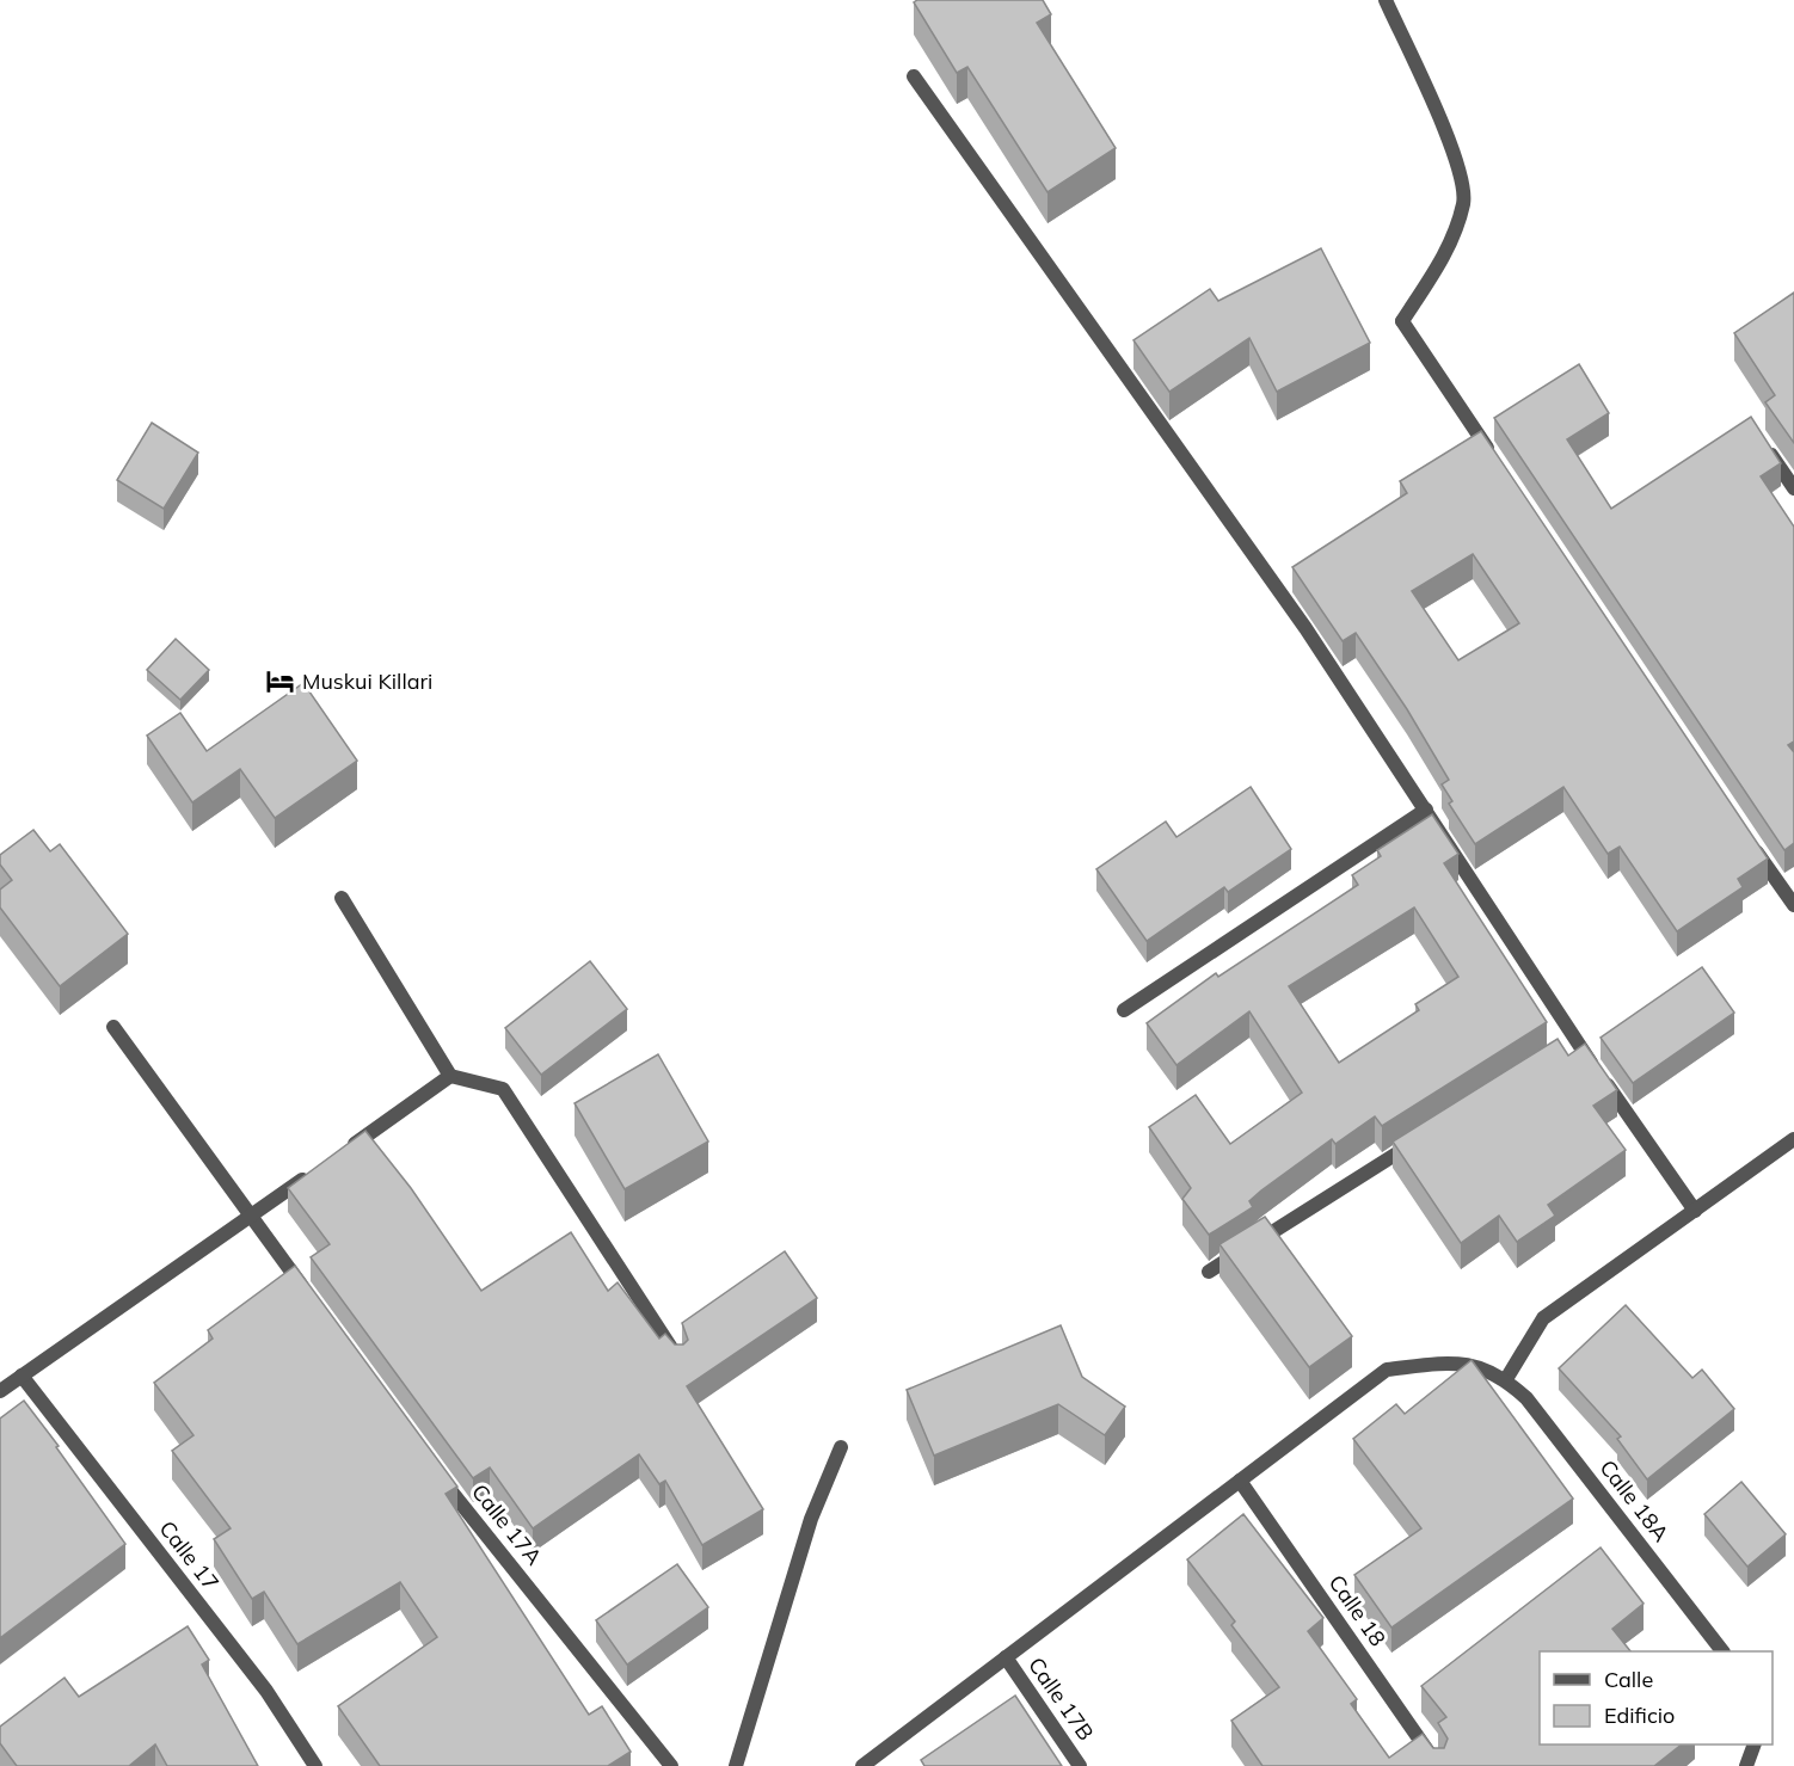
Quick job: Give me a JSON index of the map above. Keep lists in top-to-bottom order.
{
  "streets": {
    "street": [
      "Calle 18A",
      "Calle 17A",
      "Calle 17",
      "Calle 18",
      "Calle 17B"
    ]
  },
  "places": {
    "hotel": ["Muskui Killari"]
  },
  "legend": ["Calle", "Edificio"]
}
